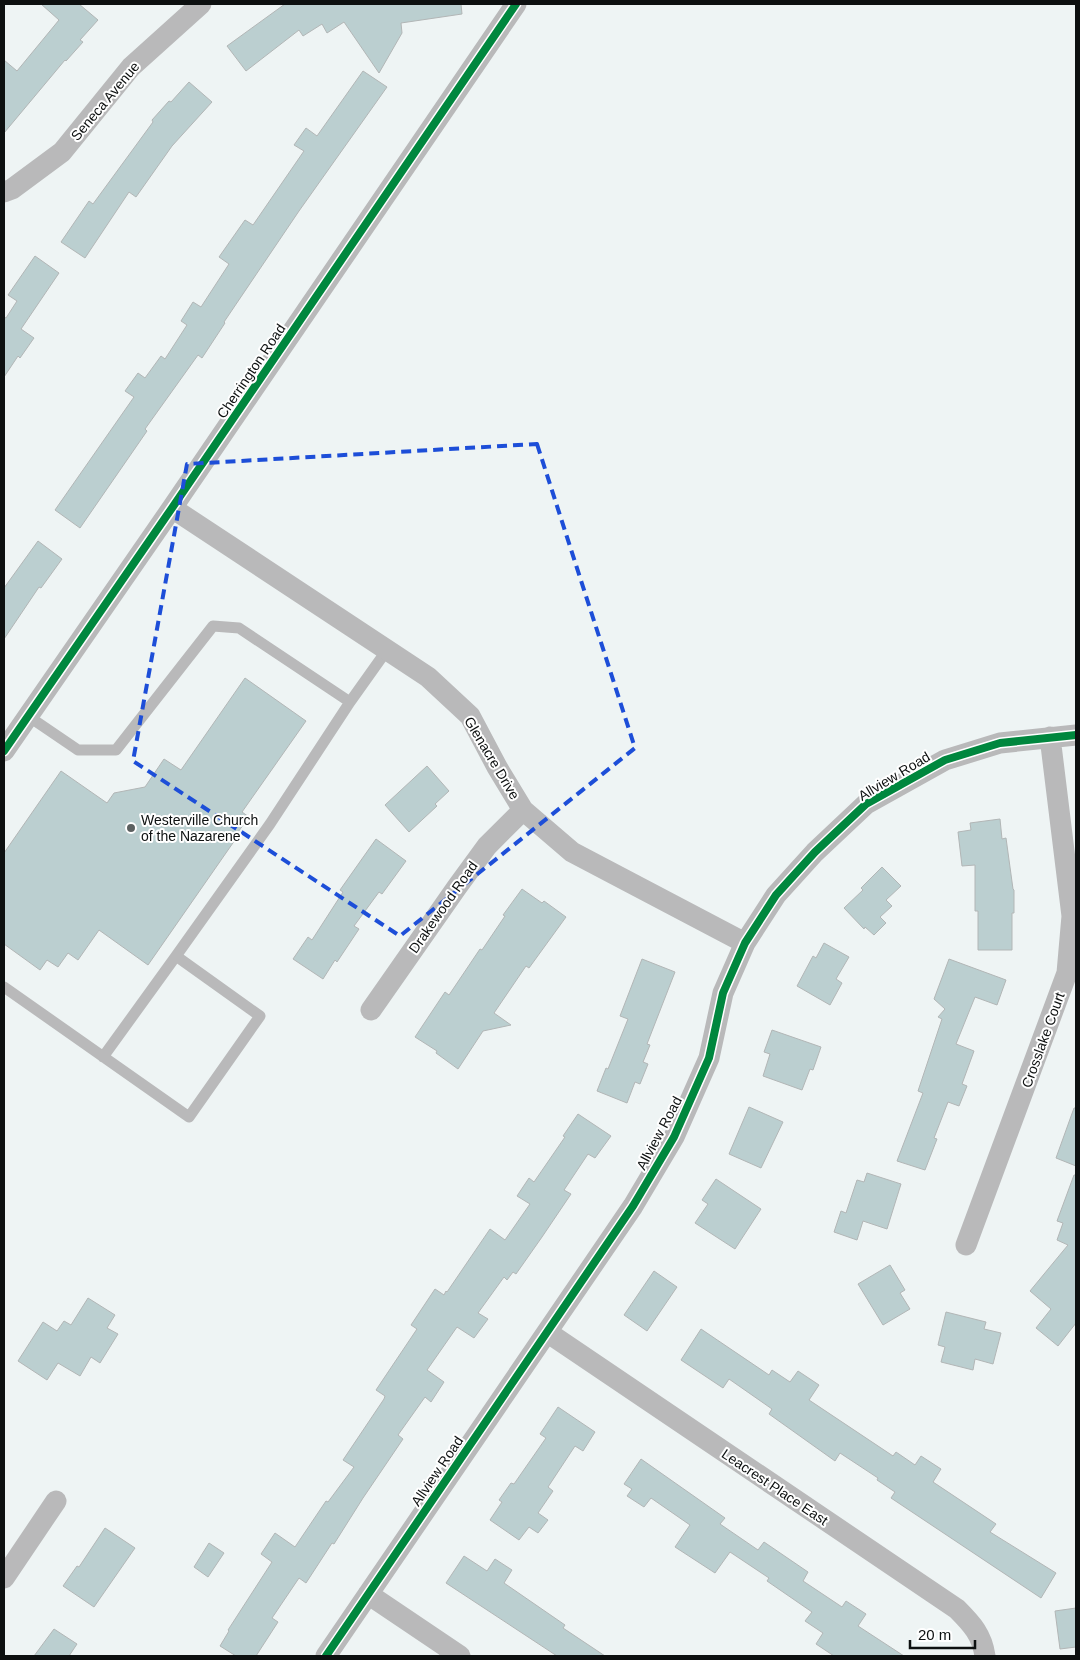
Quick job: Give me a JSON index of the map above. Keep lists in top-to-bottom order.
{
  "streets": {
    "street": [
      "Seneca Avenue",
      "Cherrington Road",
      "Glenacre Drive",
      "Allview Road",
      "Drakewood Road",
      "Crosslake Court",
      "Leacrest Place East"
    ]
  },
  "crossings": [
    ["Cherrington Road", "Glenacre Drive"],
    ["Glenacre Drive", "Allview Road"],
    ["Glenacre Drive", "Drakewood Road"],
    ["Allview Road", "Crosslake Court"],
    ["Allview Road", "Leacrest Place East"]
  ],
  "places": ["Westerville Church of the Nazarene"],
  "scale_bar": "20 m"
}
